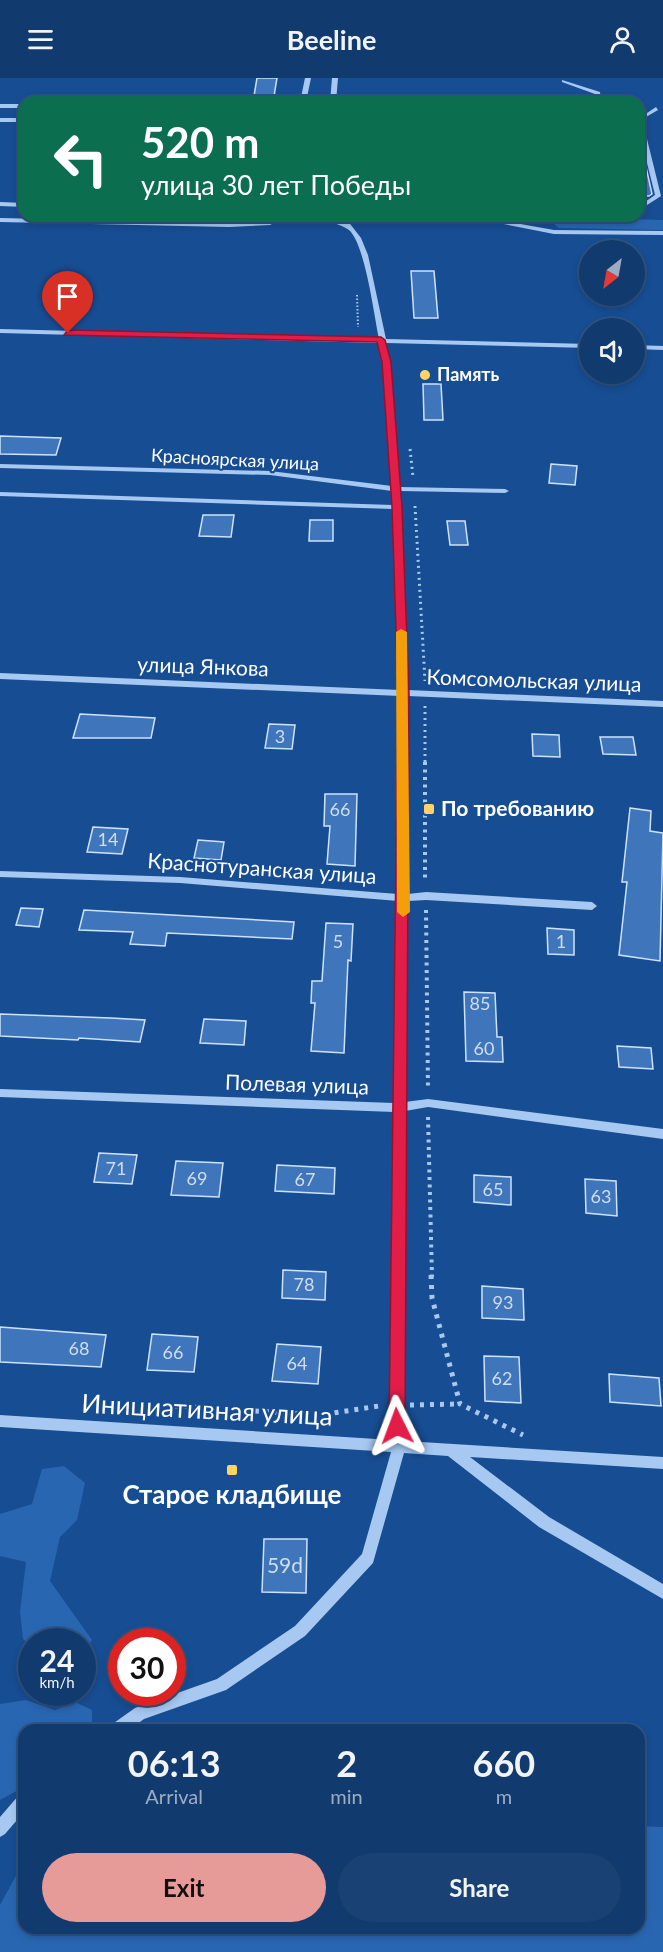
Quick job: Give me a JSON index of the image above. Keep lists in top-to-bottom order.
{
  "streets": {
    "street": [
      "Красноярская улица",
      "улица Янкова",
      "Комсомольская улица",
      "Краснотуранская улица",
      "Полевая улица",
      "Инициативная улица"
    ]
  },
  "crossings": [
    ["улица Янкова", "Комсомольская улица"]
  ],
  "places": {
    "other": ["Память"],
    "transit": ["По требованию", "Старое кладбище"]
  },
  "house_numbers": [
    "3",
    "66",
    "14",
    "5",
    "1",
    "85",
    "60",
    "71",
    "69",
    "67",
    "65",
    "63",
    "78",
    "93",
    "68",
    "66",
    "64",
    "62",
    "59d"
  ],
  "north": "bottom left",
  "page": {
    "header": "Beeline",
    "turn": ["520 m", "улица 30 лет Победы"],
    "speed": "24 km/h",
    "limit": "30",
    "eta": [
      "06:13",
      "Arrival",
      "2",
      "min",
      "660",
      "m"
    ],
    "buttons": ["Exit", "Share"]
  }
}
